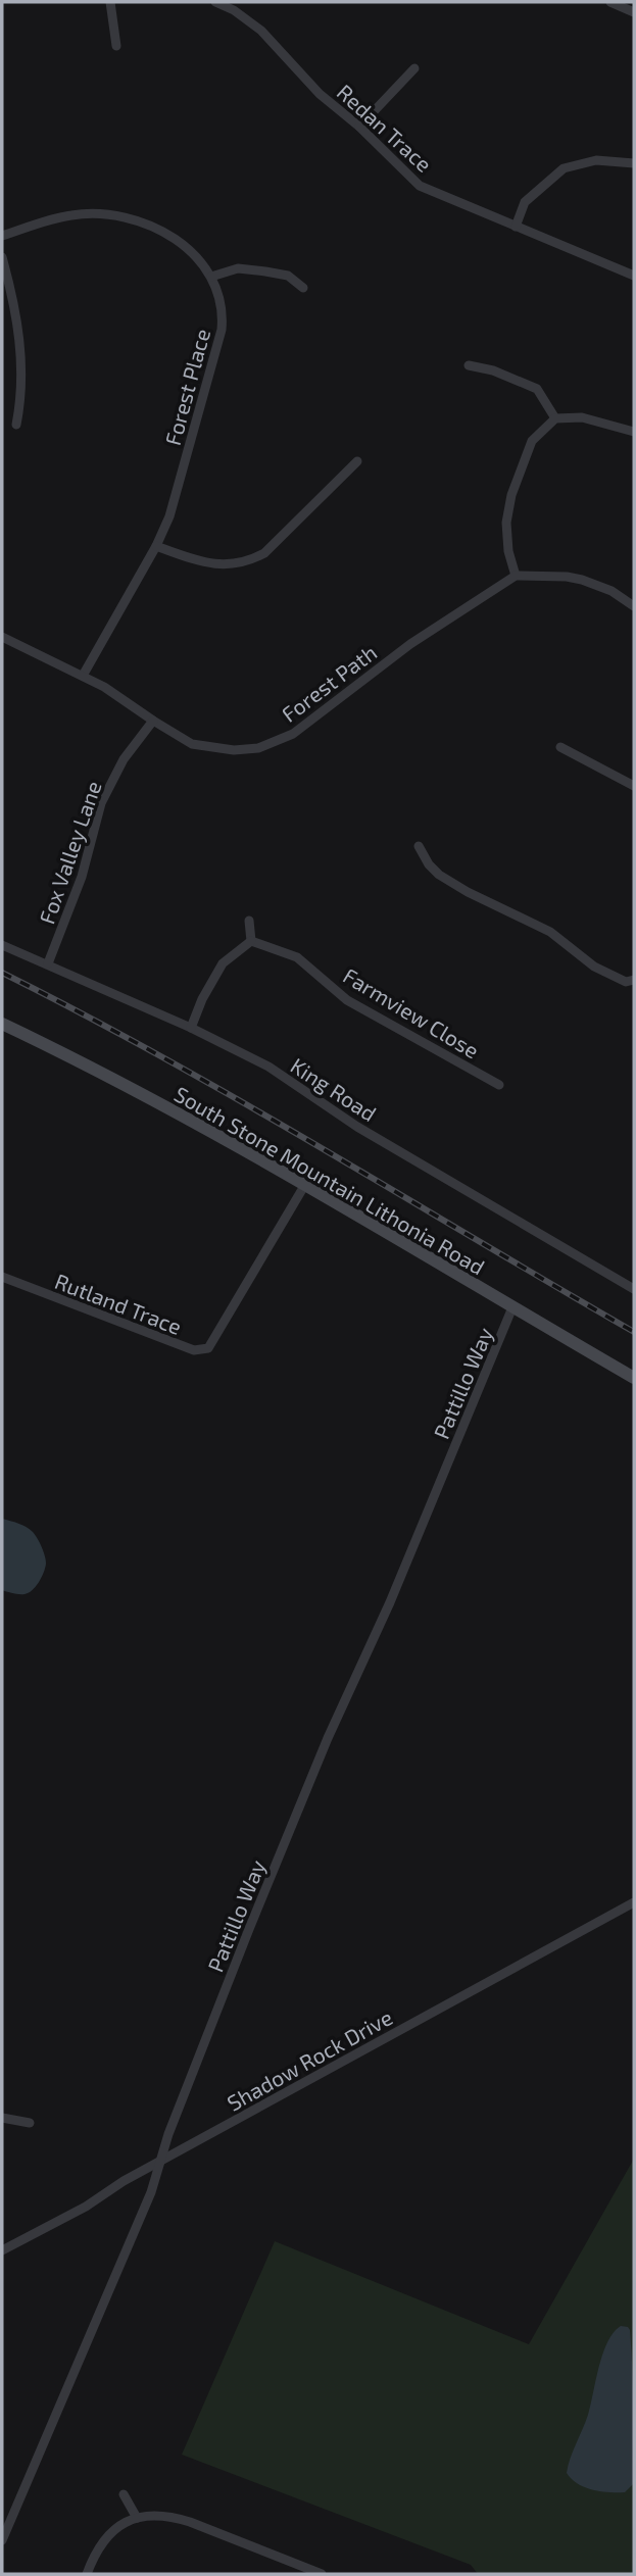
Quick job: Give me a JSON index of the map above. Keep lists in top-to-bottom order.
{
  "streets": {
    "main road": ["South Stone Mountain Lithonia Road"],
    "street": [
      "Redan Trace",
      "Forest Place",
      "Forest Path",
      "Fox Valley Lane",
      "Farmview Close",
      "King Road",
      "Rutland Trace",
      "Pattillo Way",
      "Shadow Rock Drive"
    ]
  },
  "crossings": [
    ["Forest Place", "Forest Path"],
    ["Forest Path", "Fox Valley Lane"],
    ["Fox Valley Lane", "King Road"],
    ["South Stone Mountain Lithonia Road", "Rutland Trace"],
    ["South Stone Mountain Lithonia Road", "Pattillo Way"],
    ["Pattillo Way", "Shadow Rock Drive"]
  ]
}
